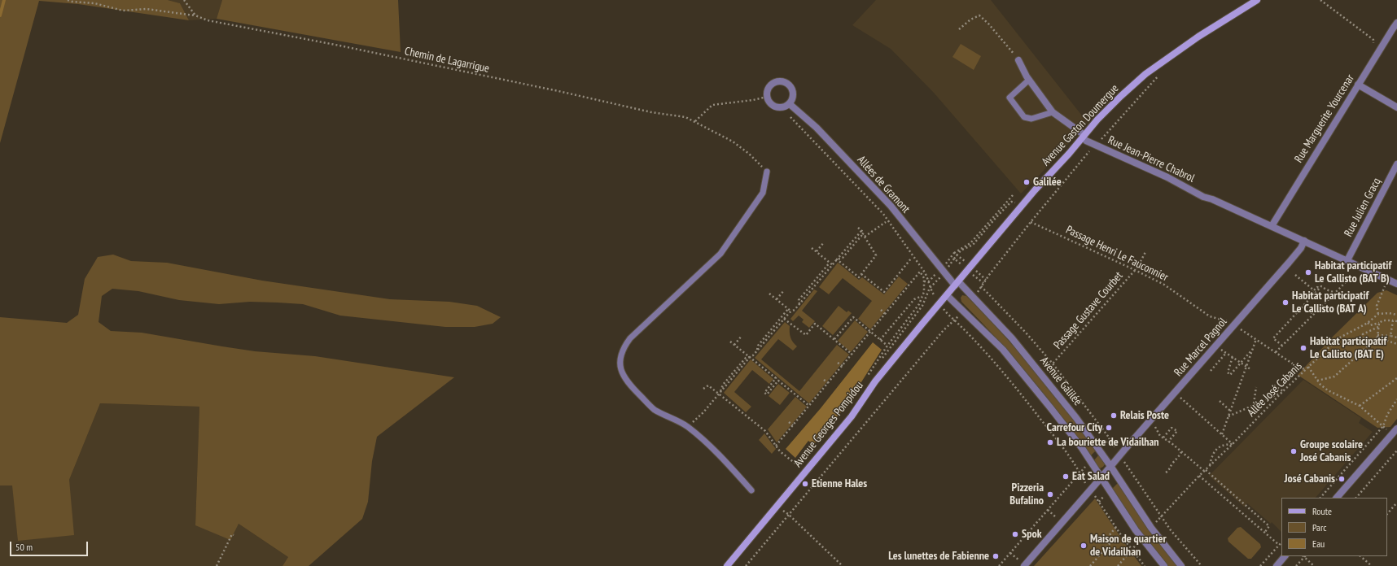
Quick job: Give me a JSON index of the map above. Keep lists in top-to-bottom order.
{
  "streets": {
    "main road": ["Avenue Gaston Doumergue", "Avenue Georges Pompidou"],
    "street": [
      "Rue Marguerite Yourcenar",
      "Rue Jean-Pierre Chabrol",
      "Allées de Gramont",
      "Rue Julien Gracq",
      "Rue Marcel Pagnol",
      "Avenue Galilée"
    ],
    "path": [
      "Chemin de Lagarrigue",
      "Passage Henri Le Fauconnier",
      "Passage Gustave Courbet",
      "Allée José Cabanis"
    ]
  },
  "crossings": [
    ["Rue Marguerite Yourcenar", "Rue Jean-Pierre Chabrol"],
    ["Avenue Gaston Doumergue", "Rue Jean-Pierre Chabrol"],
    ["Avenue Gaston Doumergue", "Allées de Gramont"],
    ["Avenue Gaston Doumergue", "Avenue Galilée"],
    ["Avenue Gaston Doumergue", "Avenue Georges Pompidou"],
    ["Rue Jean-Pierre Chabrol", "Rue Julien Gracq"],
    ["Rue Jean-Pierre Chabrol", "Rue Marcel Pagnol"],
    ["Allées de Gramont", "Avenue Galilée"],
    ["Passage Henri Le Fauconnier", "Passage Gustave Courbet"],
    ["Rue Marcel Pagnol", "Avenue Galilée"]
  ],
  "places": [
    "Galilée",
    "Habitat participatif Le Callisto (BAT B)",
    "Habitat participatif Le Callisto (BAT A)",
    "Habitat participatif Le Callisto (BAT E)",
    "Relais Poste",
    "Carrefour City",
    "La bouriette de Vidailhan",
    "Groupe scolaire José Cabanis",
    "Eat Salad",
    "José Cabanis",
    "Etienne Hales",
    "Pizzeria Bufalino",
    "Spok",
    "Maison de quartier de Vidailhan",
    "Les lunettes de Fabienne"
  ],
  "legend": ["Route", "Parc", "Eau"],
  "scale_bar": "50 m"
}
